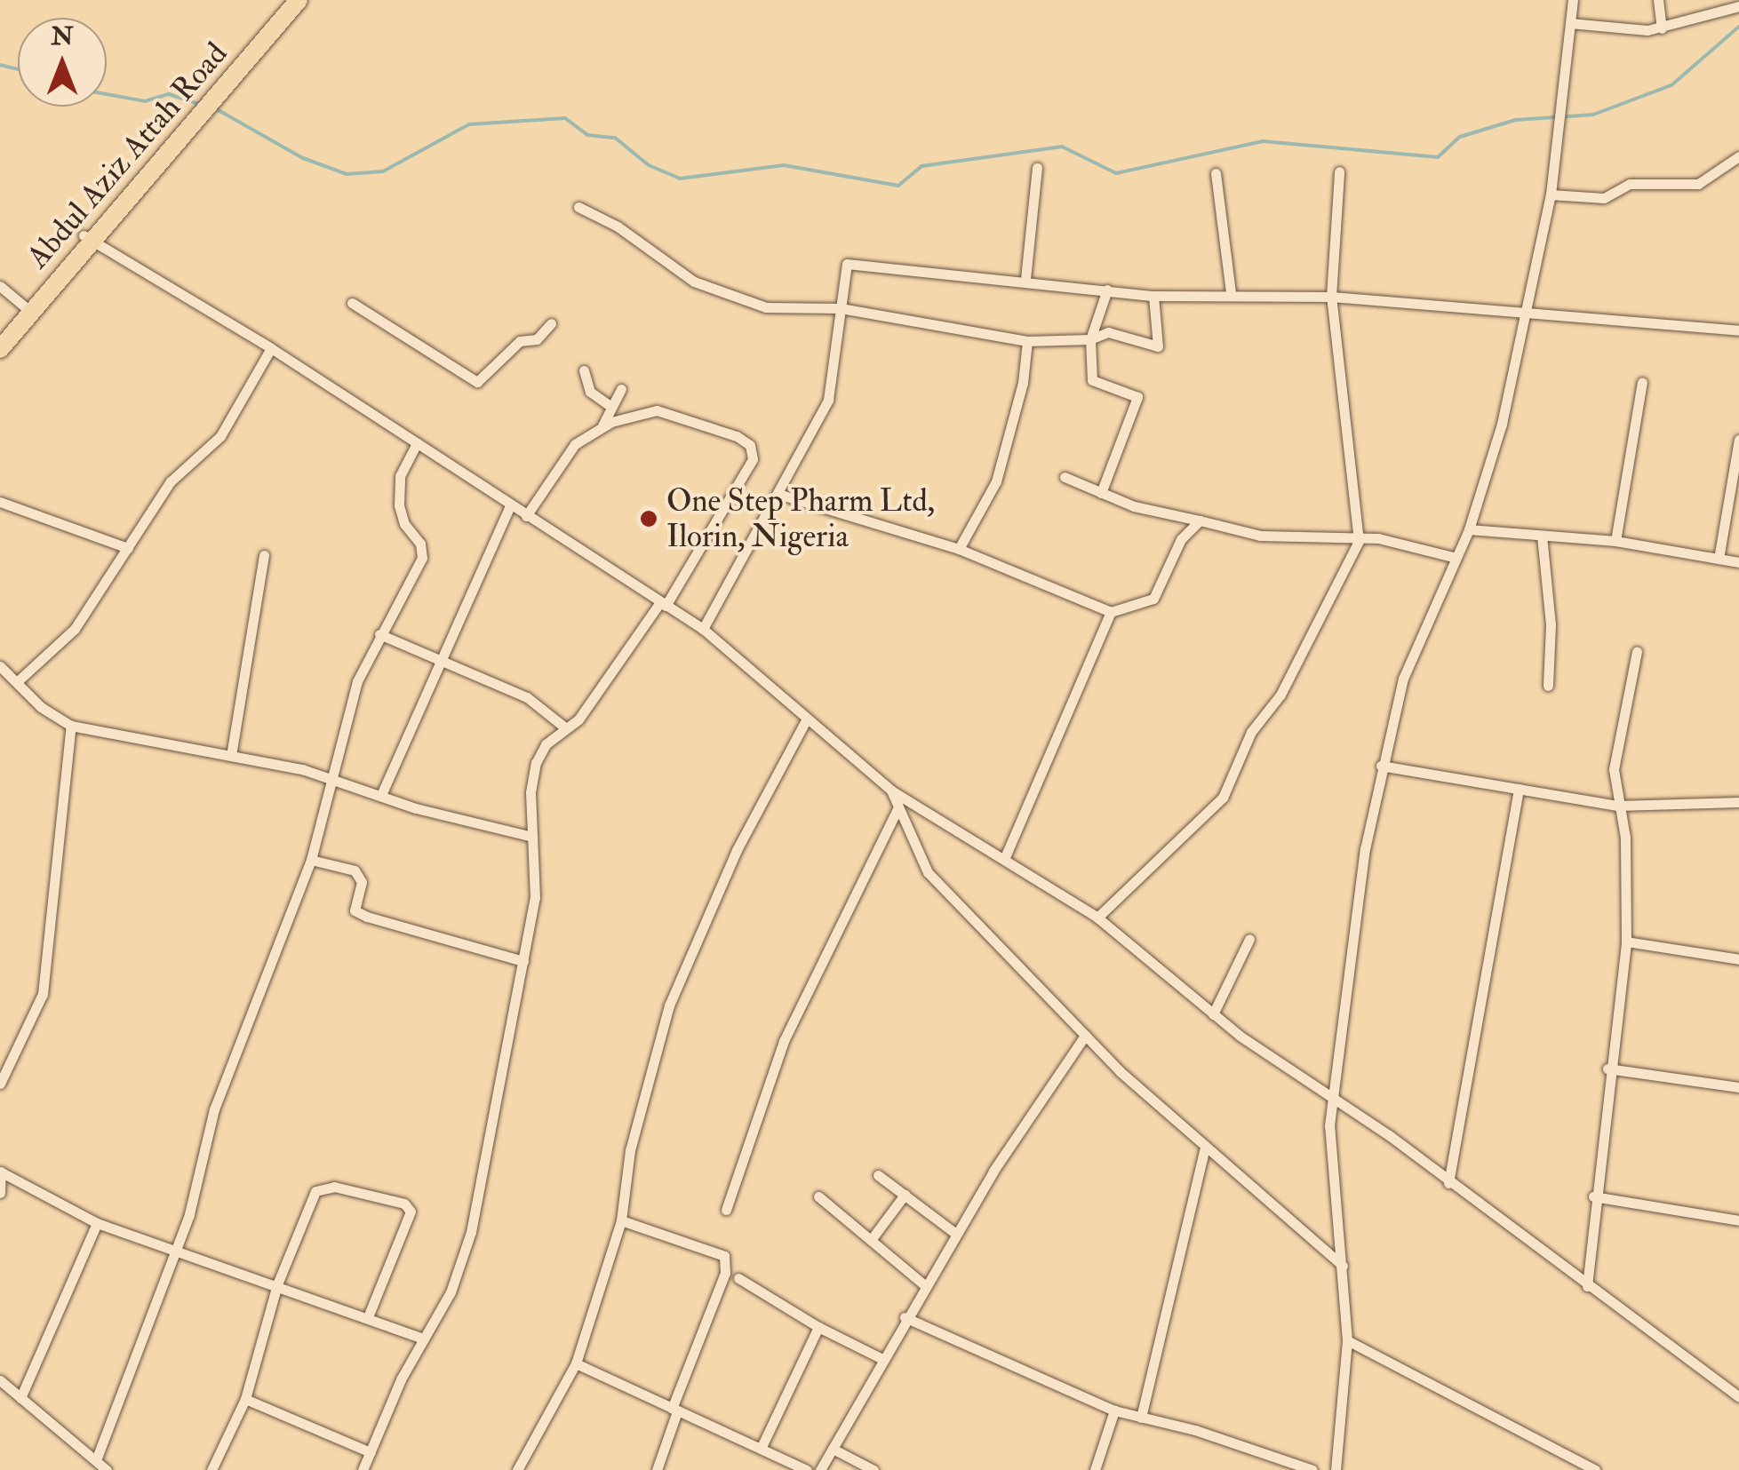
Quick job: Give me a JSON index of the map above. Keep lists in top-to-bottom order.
{
  "streets": {
    "highway": ["Abdul Aziz Attah Road"]
  },
  "places": ["One Step Pharm Ltd, Ilorin, Nigeria"],
  "north": "top"
}
